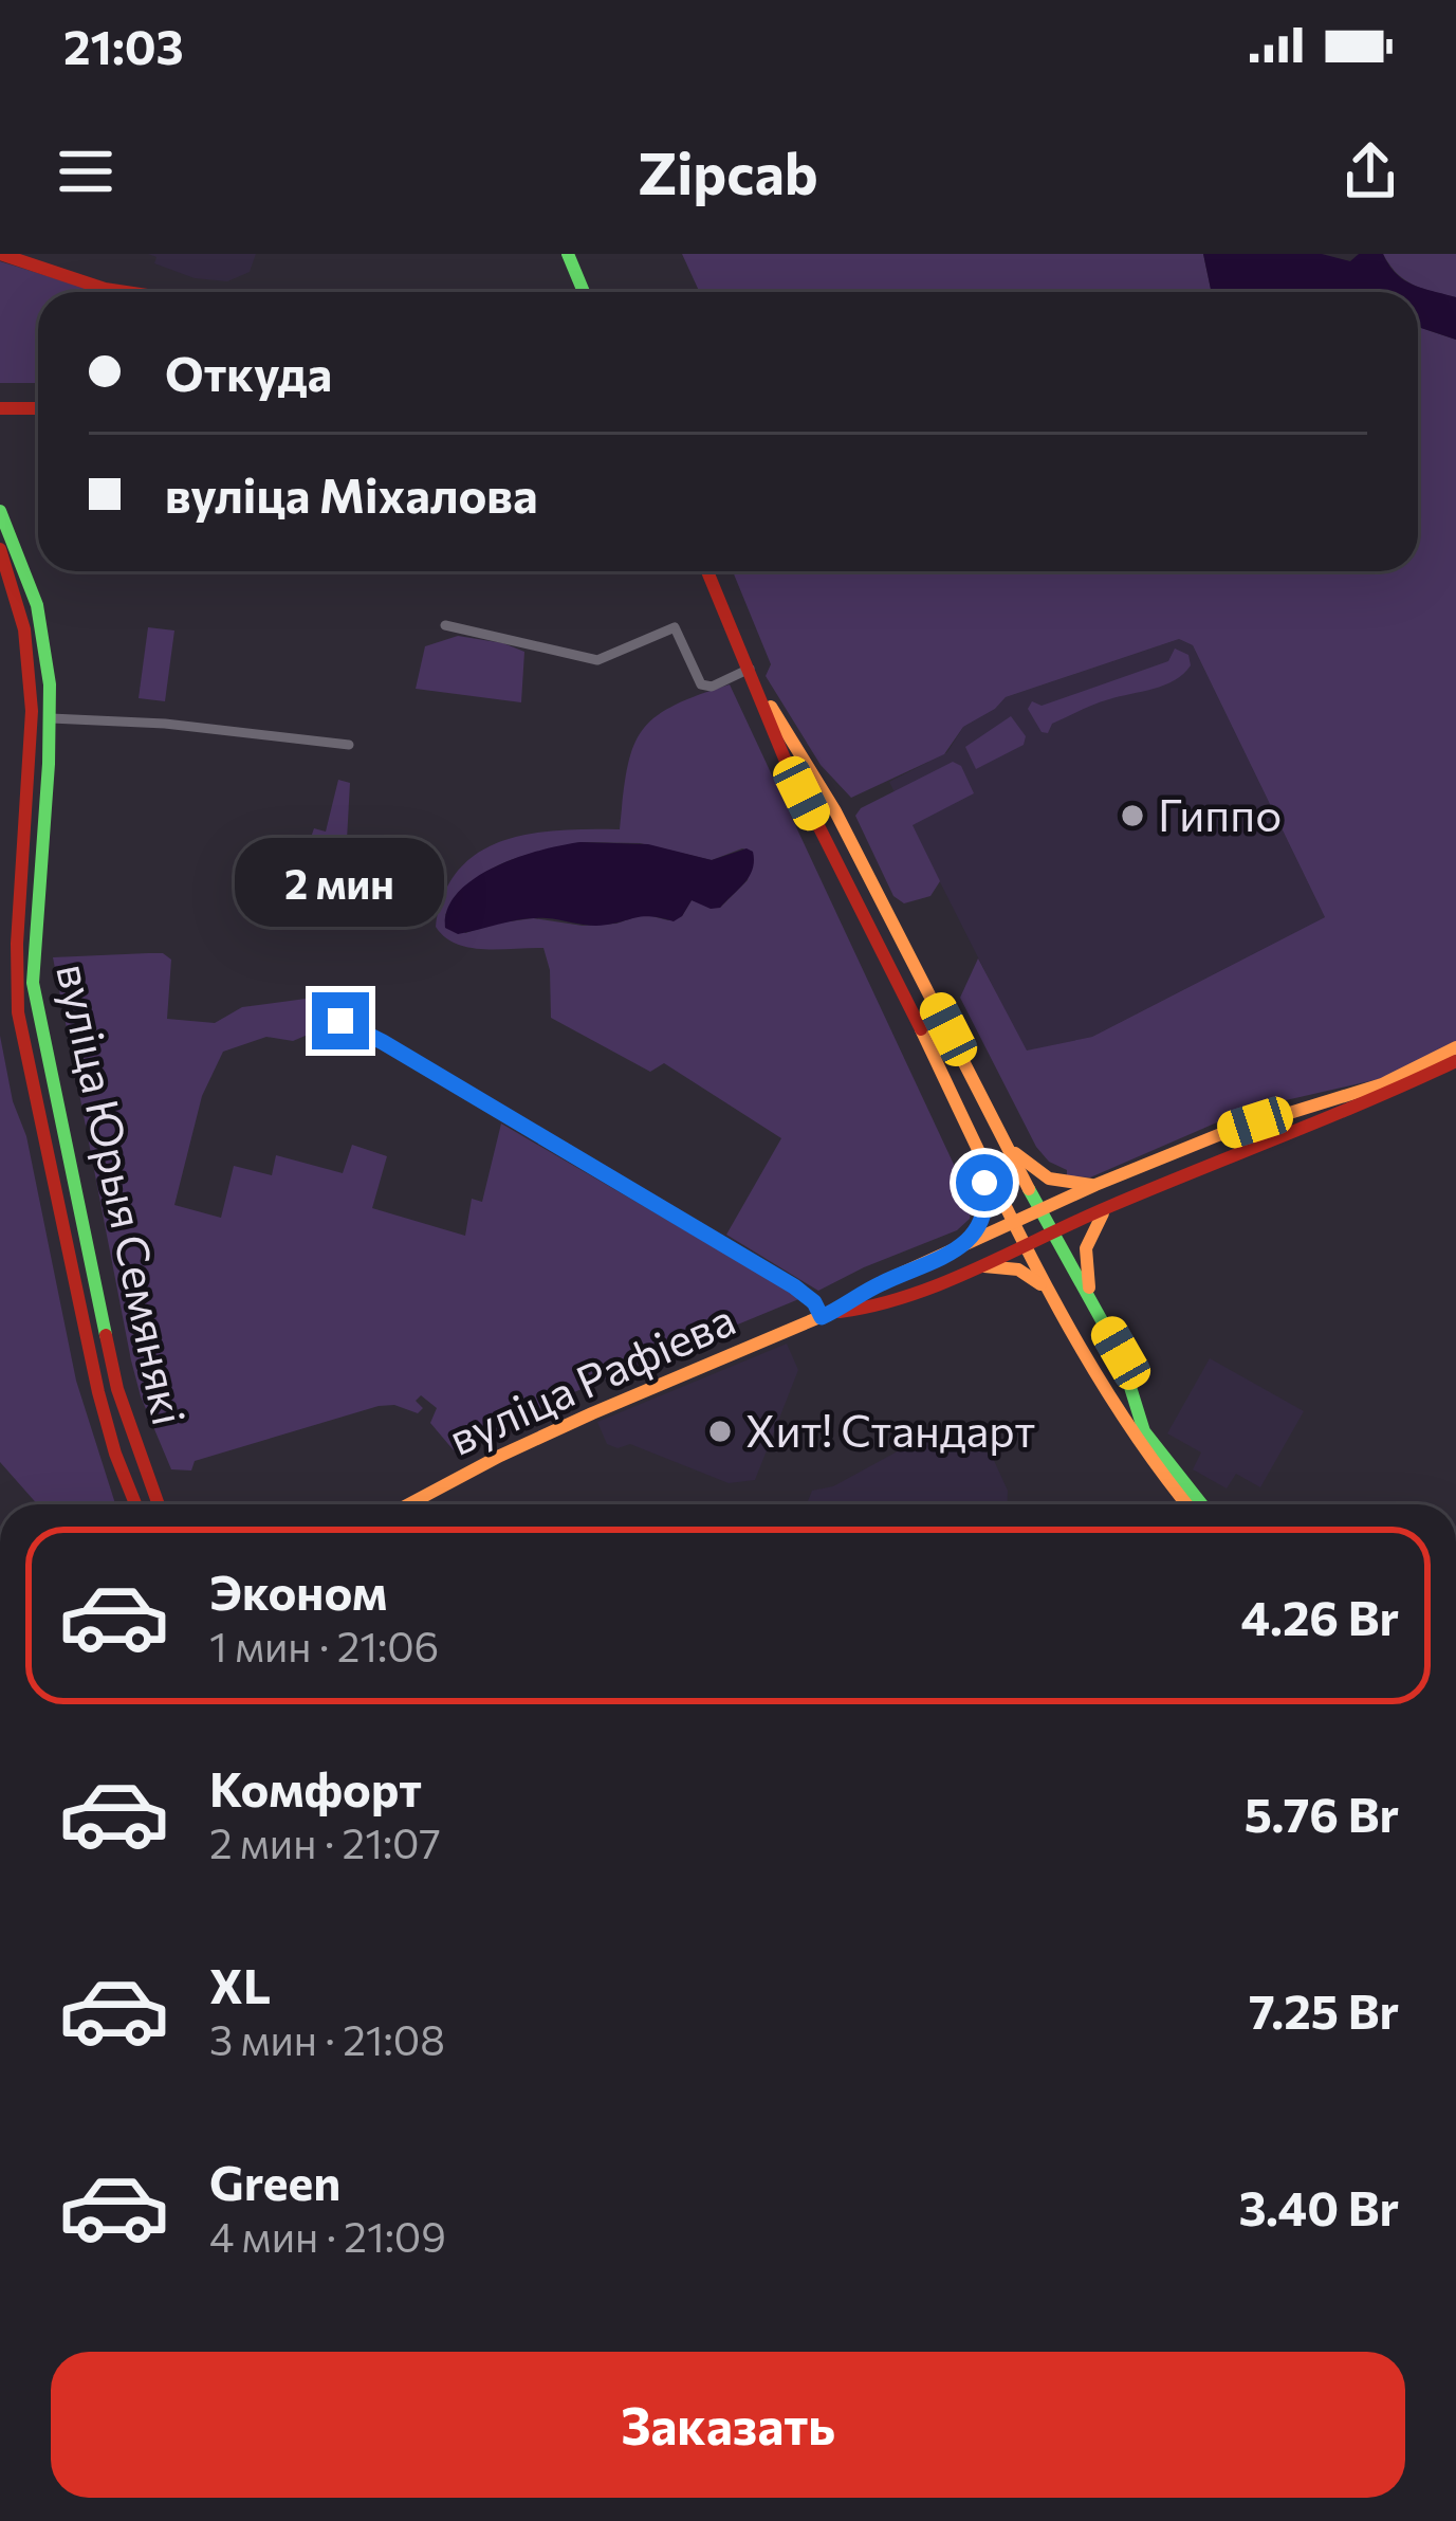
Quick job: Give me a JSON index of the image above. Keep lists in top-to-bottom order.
{
  "streets": {
    "main road": ["вуліца Юрыя Семянякі", "вуліца Рафіева"]
  },
  "places": ["Гиппо", "Хит! Стандарт"],
  "page": {
    "status": "21:03",
    "header": "Zipcab",
    "banner": ["Откуда", "вуліца Міхалова"],
    "bubble": "2 мин",
    "list": [
      {
        "name": "Эконом",
        "note": "1 мин · 21:06",
        "value": "4.26 Br"
      },
      {
        "name": "Комфорт",
        "note": "2 мин · 21:07",
        "value": "5.76 Br"
      },
      {
        "name": "XL",
        "note": "3 мин · 21:08",
        "value": "7.25 Br"
      },
      {
        "name": "Green",
        "note": "4 мин · 21:09",
        "value": "3.40 Br"
      }
    ],
    "buttons": "Заказать"
  }
}
